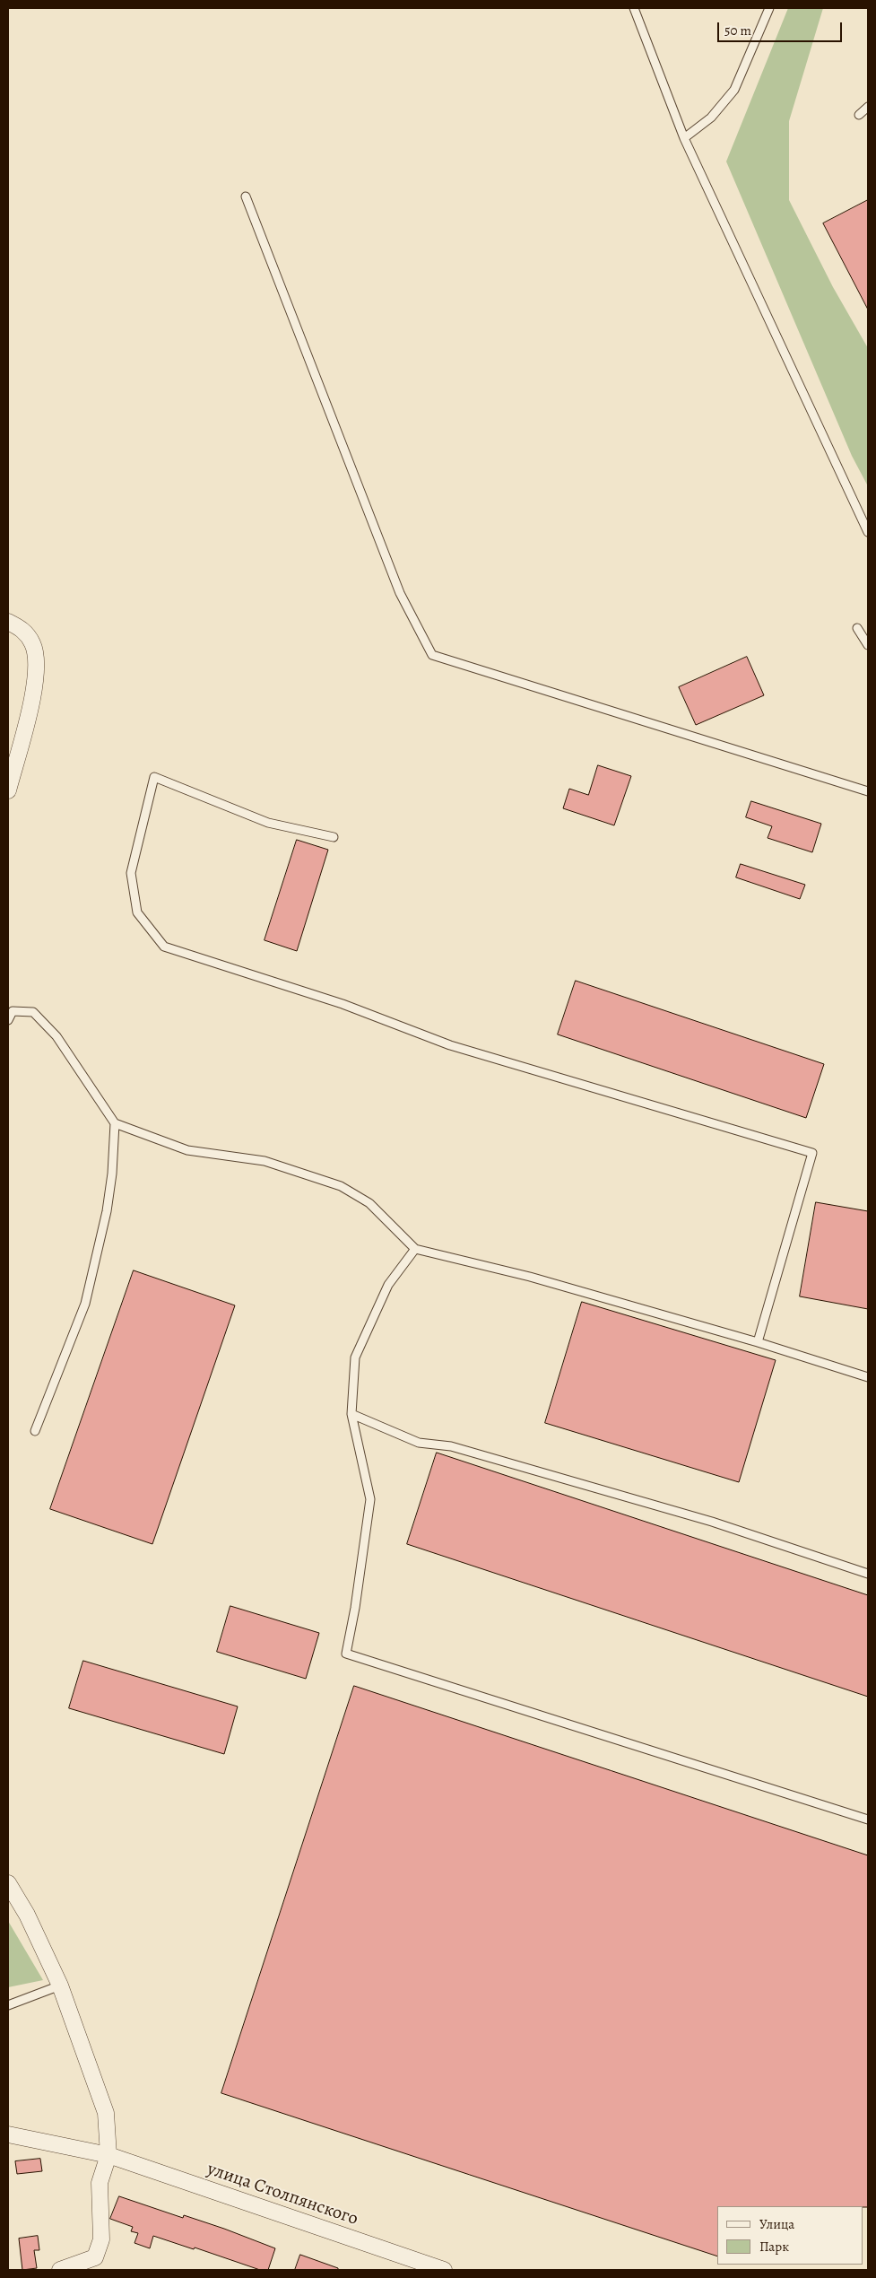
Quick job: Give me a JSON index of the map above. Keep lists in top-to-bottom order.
{
  "streets": {
    "street": ["улица Столпянского"]
  },
  "legend": ["Улица", "Парк"],
  "scale_bar": "50 m"
}
